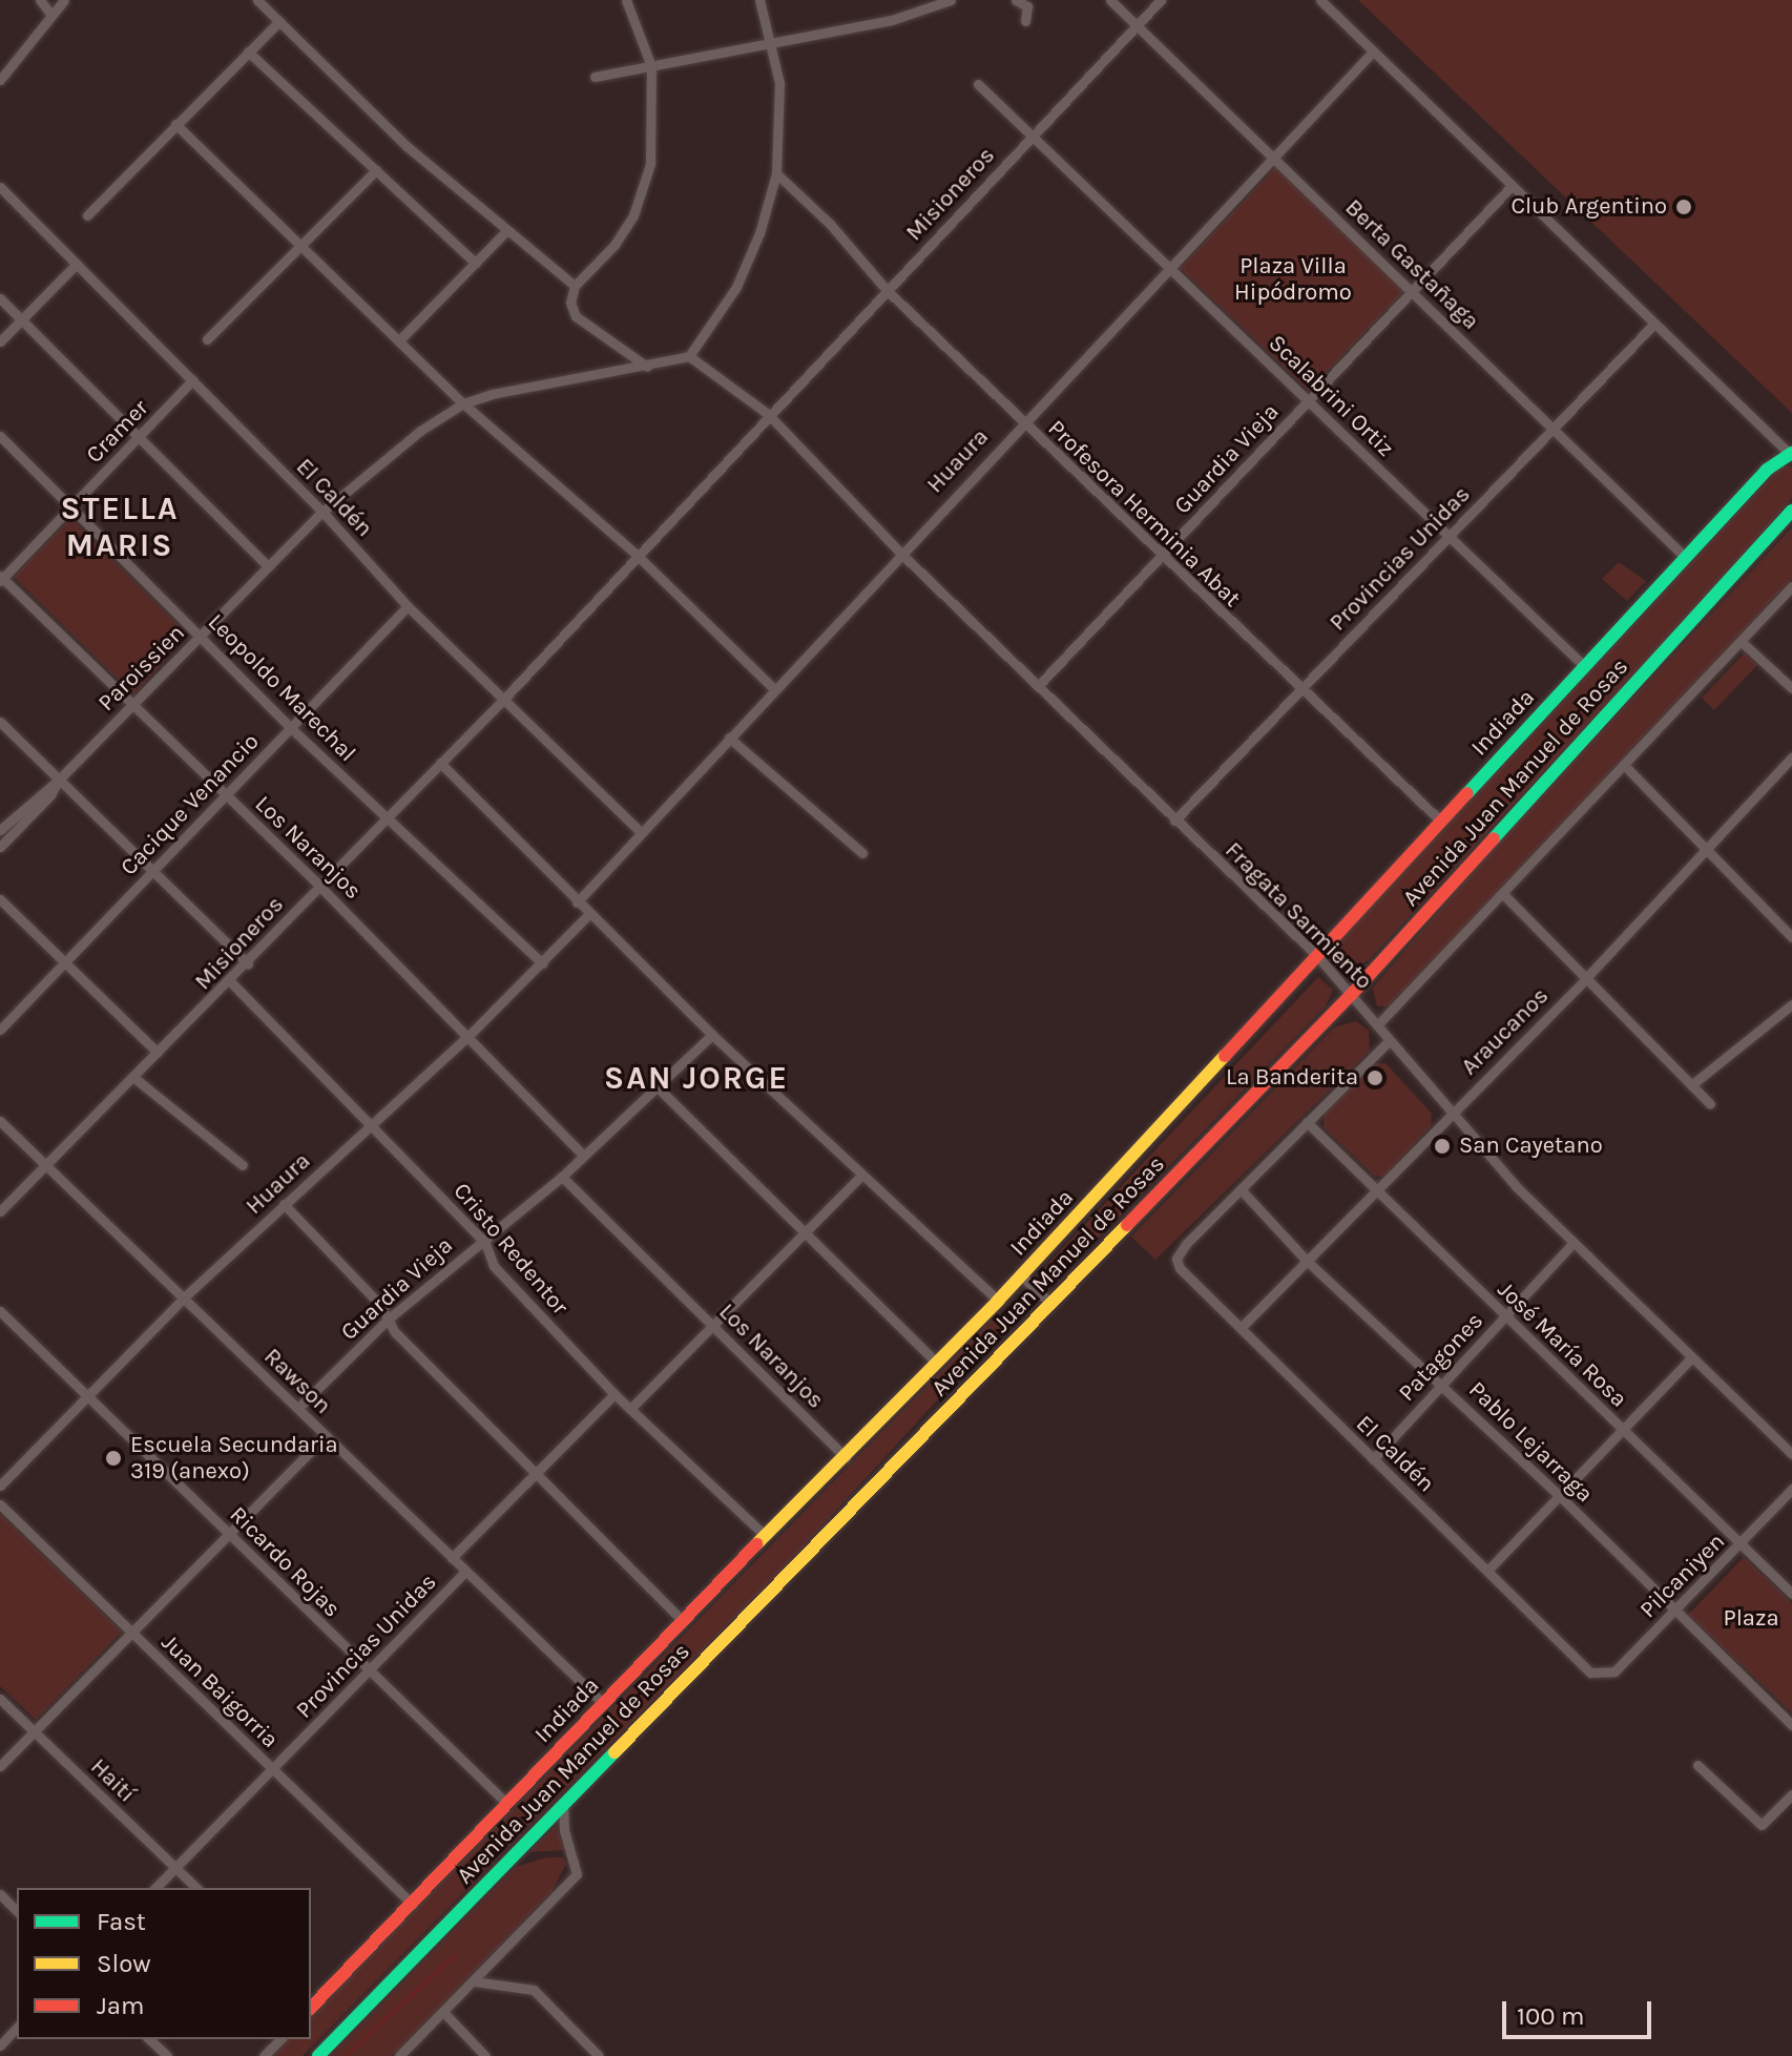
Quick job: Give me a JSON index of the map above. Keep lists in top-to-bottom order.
{
  "streets": {
    "street": [
      "Misioneros",
      "Berta Gastañaga",
      "Scalabrini Ortiz",
      "Cramer",
      "Guardia Vieja",
      "Huaura",
      "El Caldén",
      "Profesora Herminia Abat",
      "Provincias Unidas",
      "Paroissien",
      "Leopoldo Marechal",
      "Indiada",
      "Avenida Juan Manuel de Rosas",
      "Cacique Venancio",
      "Los Naranjos",
      "Fragata Sarmiento",
      "Araucanos",
      "Cristo Redentor",
      "José María Rosa",
      "Patagones",
      "Rawson",
      "Pablo Lejarraga",
      "Ricardo Rojas",
      "Pilcaniyen",
      "Juan Baigorria",
      "Haití"
    ]
  },
  "crossings": [
    ["Misioneros", "Berta Gastañaga"],
    ["Misioneros", "Scalabrini Ortiz"],
    ["Misioneros", "El Caldén"],
    ["Misioneros", "Profesora Herminia Abat"],
    ["Misioneros", "Leopoldo Marechal"],
    ["Misioneros", "Los Naranjos"],
    ["Misioneros", "Fragata Sarmiento"],
    ["Misioneros", "Cristo Redentor"],
    ["Misioneros", "Rawson"],
    ["Berta Gastañaga", "Guardia Vieja"],
    ["Berta Gastañaga", "Huaura"],
    ["Berta Gastañaga", "Provincias Unidas"],
    ["Berta Gastañaga", "Indiada"],
    ["Scalabrini Ortiz", "Guardia Vieja"],
    ["Scalabrini Ortiz", "Huaura"],
    ["Scalabrini Ortiz", "Provincias Unidas"],
    ["Scalabrini Ortiz", "Indiada"],
    ["Cramer", "El Caldén"],
    ["Cramer", "Leopoldo Marechal"],
    ["Cramer", "Los Naranjos"],
    ["Guardia Vieja", "Profesora Herminia Abat"],
    ["Guardia Vieja", "Los Naranjos"],
    ["Guardia Vieja", "Fragata Sarmiento"],
    ["Guardia Vieja", "Cristo Redentor"],
    ["Guardia Vieja", "Rawson"],
    ["Huaura", "El Caldén"],
    ["Huaura", "Profesora Herminia Abat"],
    ["Huaura", "Leopoldo Marechal"],
    ["Huaura", "Los Naranjos"],
    ["Huaura", "Fragata Sarmiento"],
    ["Huaura", "Cristo Redentor"],
    ["Huaura", "Rawson"],
    ["Huaura", "Ricardo Rojas"],
    ["El Caldén", "Paroissien"],
    ["El Caldén", "Cacique Venancio"],
    ["El Caldén", "Araucanos"],
    ["El Caldén", "Patagones"],
    ["El Caldén", "Pablo Lejarraga"],
    ["El Caldén", "Pilcaniyen"],
    ["Profesora Herminia Abat", "Provincias Unidas"],
    ["Profesora Herminia Abat", "Indiada"],
    ["Provincias Unidas", "Fragata Sarmiento"],
    ["Provincias Unidas", "Cristo Redentor"],
    ["Provincias Unidas", "Rawson"],
    ["Provincias Unidas", "Ricardo Rojas"],
    ["Provincias Unidas", "Juan Baigorria"],
    ["Provincias Unidas", "Haití"],
    ["Paroissien", "Leopoldo Marechal"],
    ["Paroissien", "Los Naranjos"],
    ["Paroissien", "Fragata Sarmiento"],
    ["Leopoldo Marechal", "Cacique Venancio"],
    ["Indiada", "Los Naranjos"],
    ["Indiada", "Fragata Sarmiento"],
    ["Indiada", "Cristo Redentor"],
    ["Indiada", "Rawson"],
    ["Indiada", "Ricardo Rojas"],
    ["Indiada", "Juan Baigorria"],
    ["Avenida Juan Manuel de Rosas", "Fragata Sarmiento"],
    ["Cacique Venancio", "Los Naranjos"],
    ["Fragata Sarmiento", "Araucanos"],
    ["Fragata Sarmiento", "Patagones"],
    ["Araucanos", "José María Rosa"],
    ["Araucanos", "Pablo Lejarraga"],
    ["José María Rosa", "Patagones"],
    ["José María Rosa", "Pilcaniyen"],
    ["Patagones", "Pablo Lejarraga"],
    ["Pablo Lejarraga", "Pilcaniyen"]
  ],
  "districts": ["STELLA MARIS", "SAN JORGE"],
  "parks": ["Plaza Villa Hipódromo", "Plaza"],
  "places": [
    "Club Argentino",
    "La Banderita",
    "San Cayetano",
    "Escuela Secundaria 319 (anexo)"
  ],
  "legend": ["Fast", "Slow", "Jam"],
  "scale_bar": "100 m"
}
